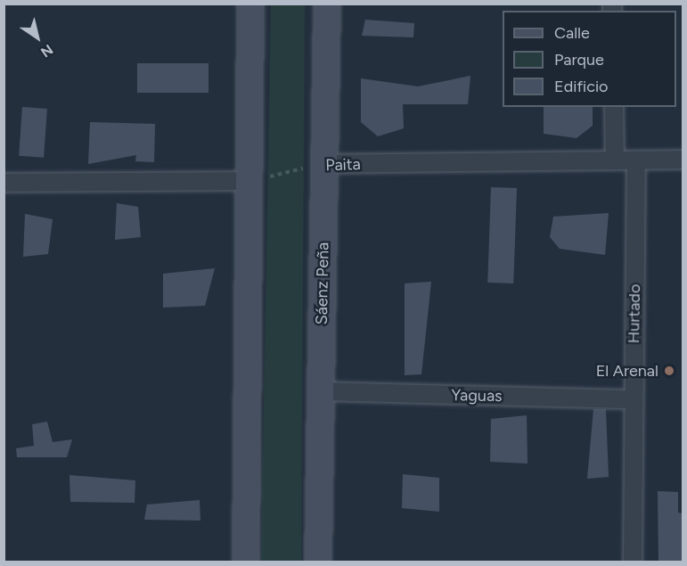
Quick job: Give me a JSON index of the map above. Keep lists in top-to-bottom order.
{
  "streets": {
    "main road": ["Sáenz Peña"],
    "street": ["Paita", "Hurtado", "Yaguas"]
  },
  "crossings": [
    ["Paita", "Sáenz Peña"],
    ["Paita", "Hurtado"],
    ["Sáenz Peña", "Yaguas"],
    ["Hurtado", "Yaguas"]
  ],
  "places": ["El Arenal"],
  "legend": ["Calle", "Parque", "Edificio"],
  "north": "bottom right"
}
